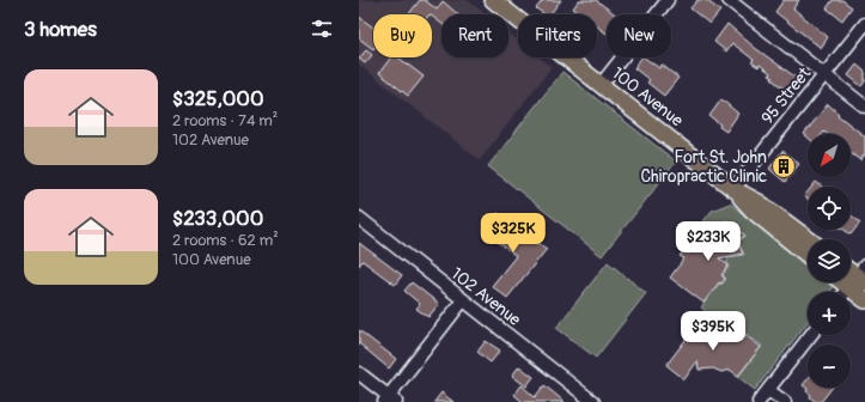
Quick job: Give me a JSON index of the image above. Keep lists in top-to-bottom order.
{
  "streets": {
    "main road": ["100 Avenue"],
    "street": ["95 Street", "102 Avenue"]
  },
  "crossings": [
    ["95 Street", "100 Avenue"]
  ],
  "places": {
    "building": ["Fort St. John Chiropractic Clinic"]
  },
  "north": "bottom left",
  "page": {
    "heading": "3 homes",
    "chip": [
      "Buy",
      "Rent",
      "Filters",
      "New"
    ],
    "list": [
      {
        "name": "$325,000",
        "note": "2 rooms · 74 m² · 102 Avenue"
      },
      {
        "name": "$233,000",
        "note": "2 rooms · 62 m² · 100 Avenue"
      }
    ],
    "map_buttons": ["+", "−"],
    "price": ["$325K", "$233K", "$395K"]
  }
}
